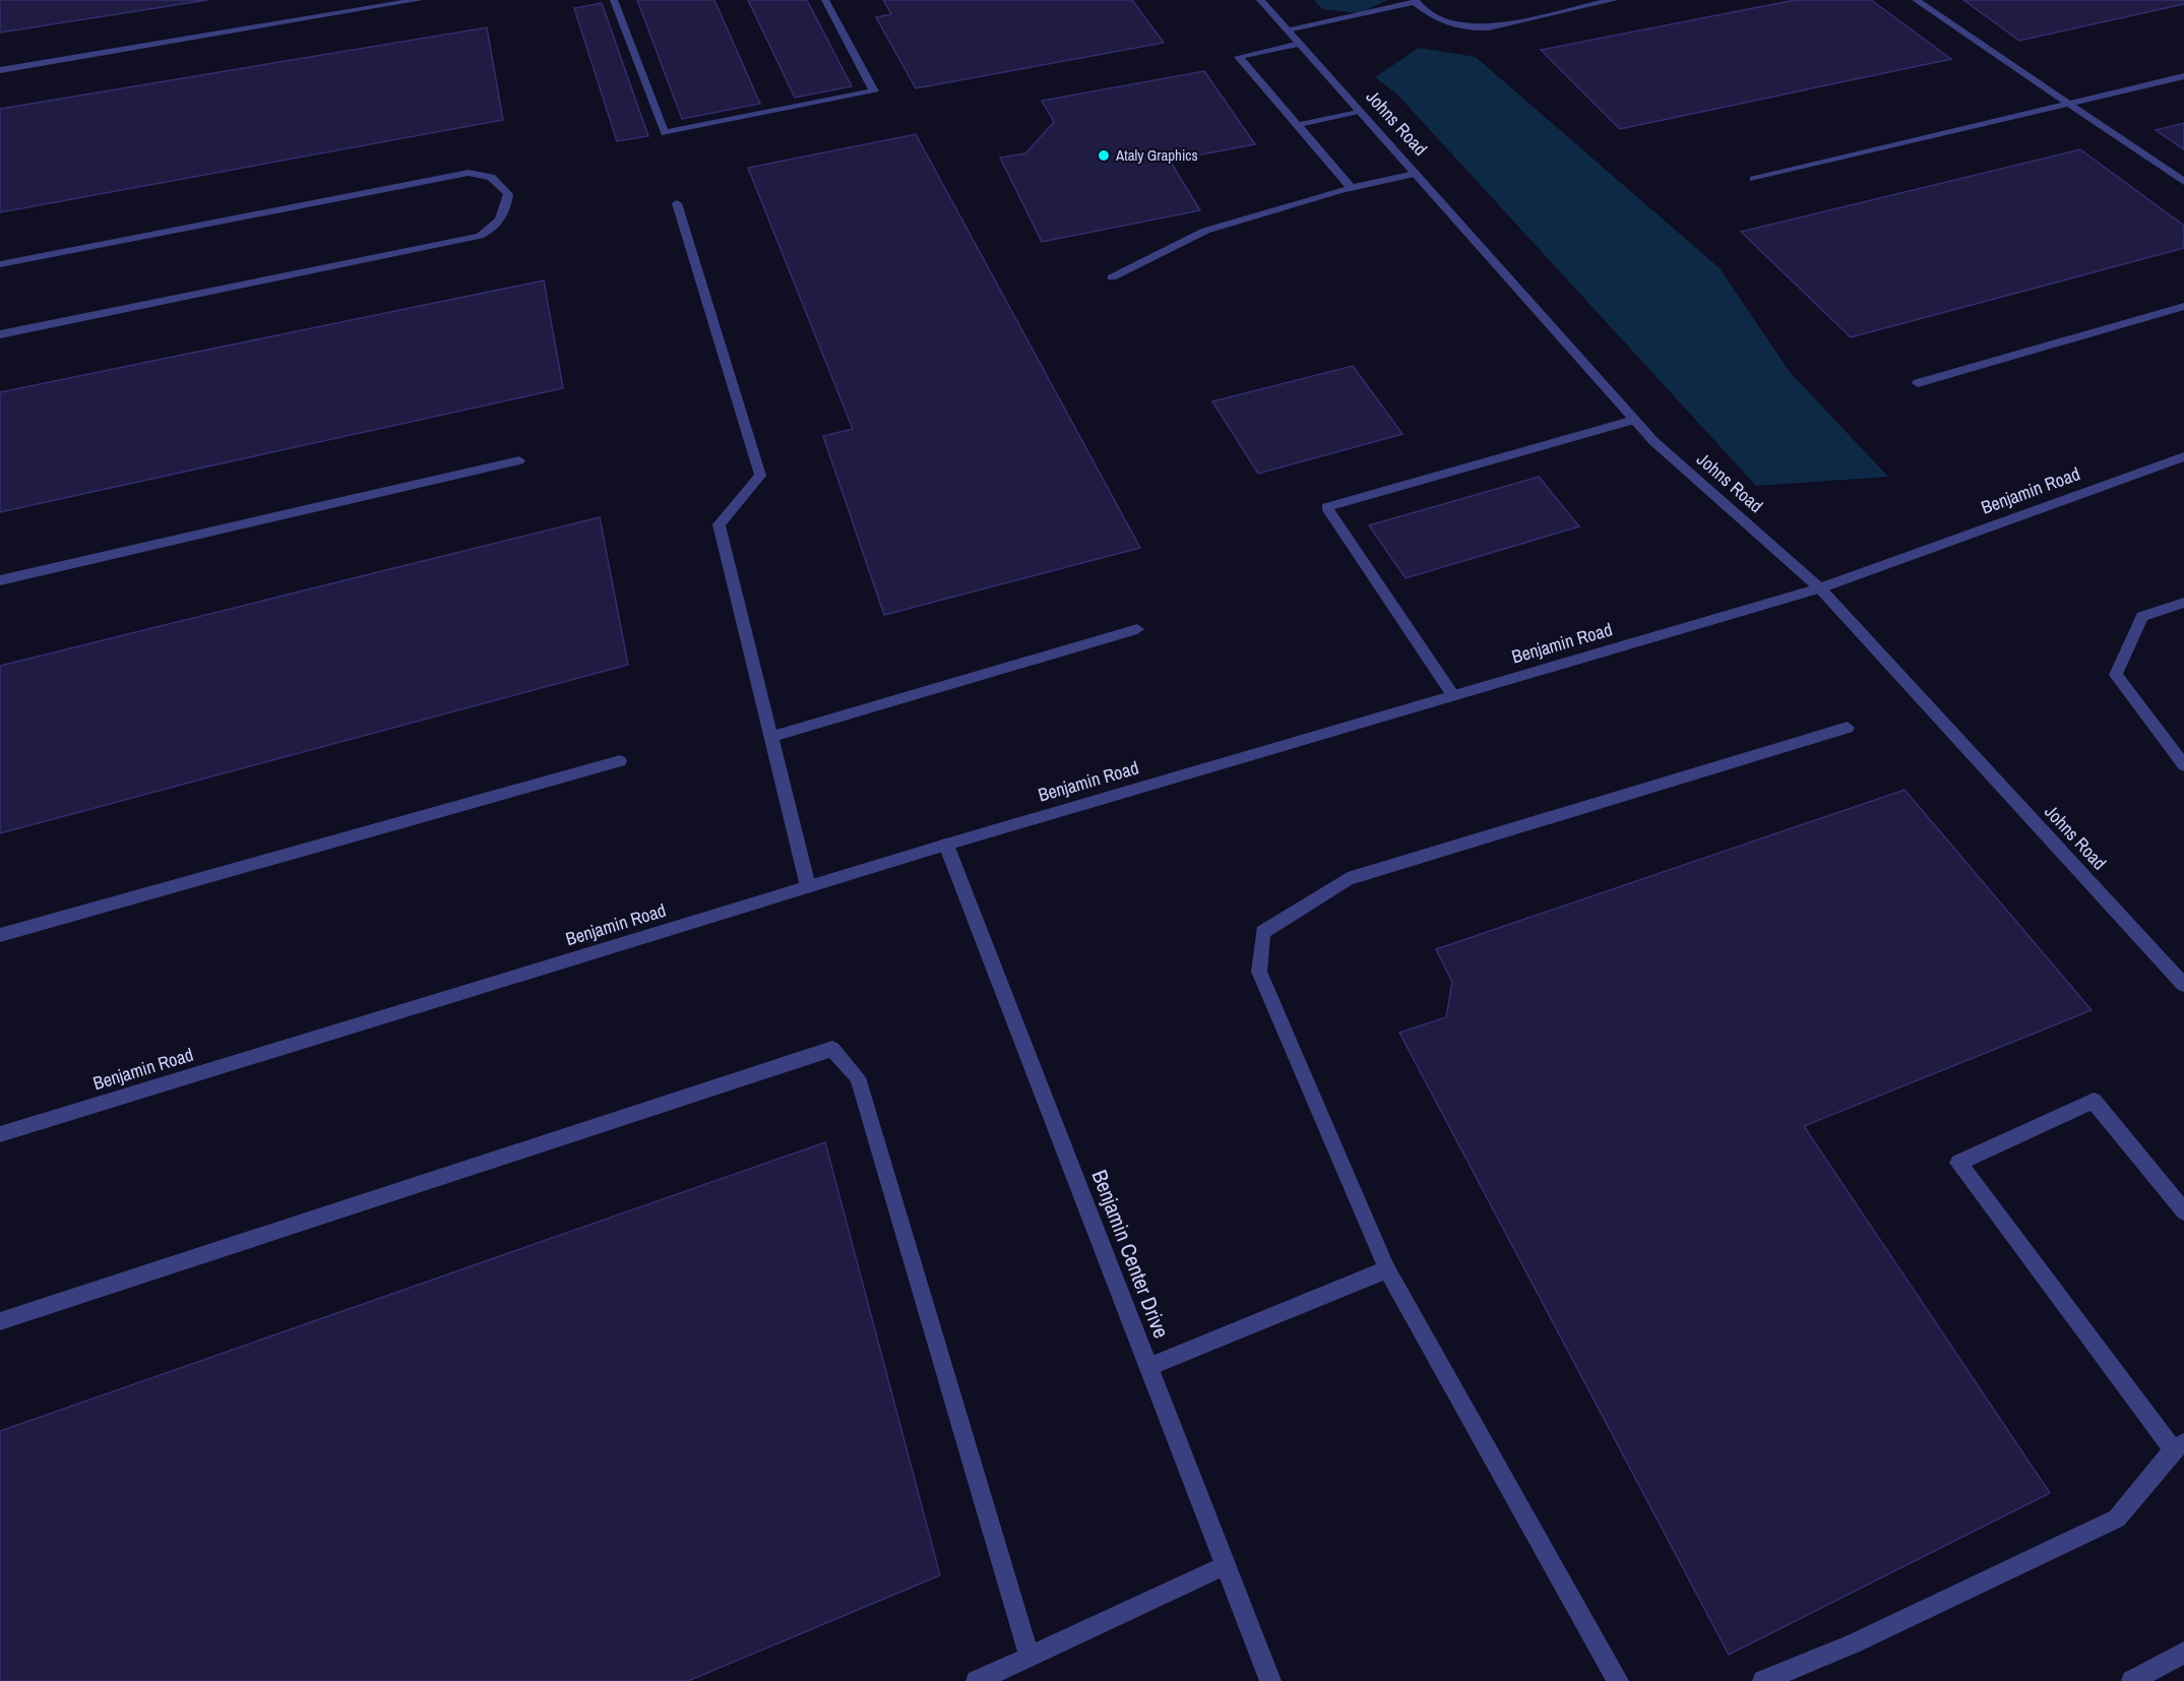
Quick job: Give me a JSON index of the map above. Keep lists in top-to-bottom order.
{
  "streets": {
    "street": ["Johns Road", "Benjamin Road", "Benjamin Center Drive"]
  },
  "crossings": [
    ["Johns Road", "Benjamin Road"],
    ["Benjamin Road", "Benjamin Center Drive"]
  ],
  "places": ["Ataly Graphics"]
}
